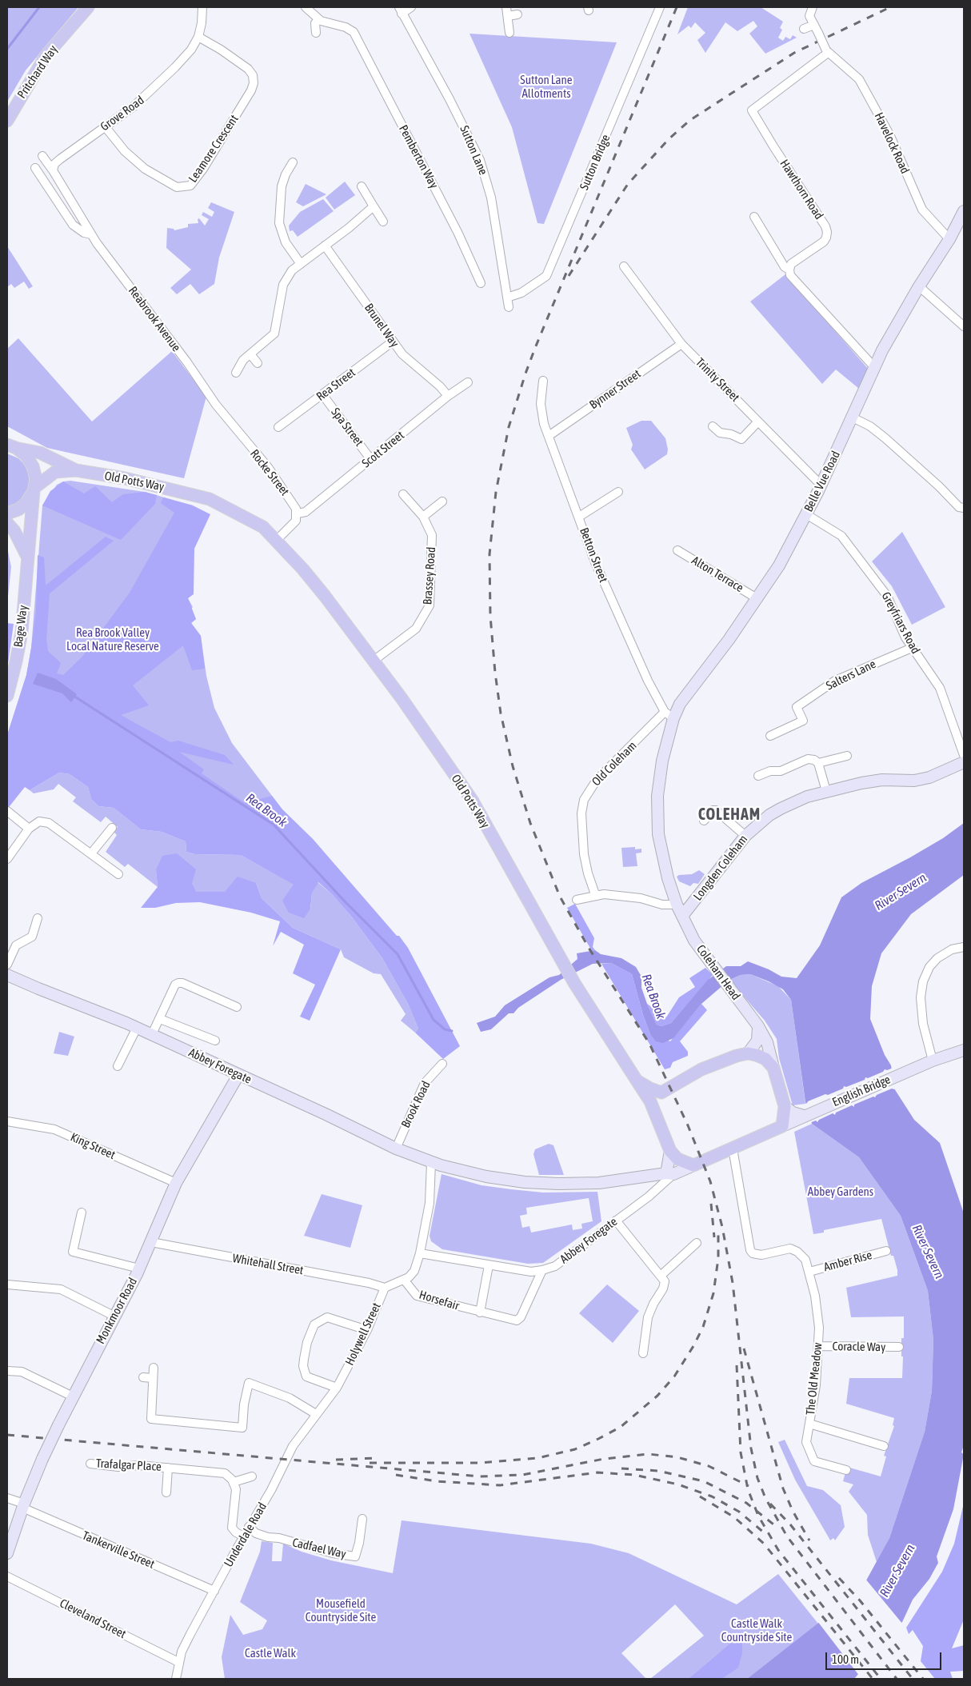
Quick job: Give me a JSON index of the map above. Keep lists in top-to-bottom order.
{
  "streets": {
    "main road": [
      "Pritchard Way",
      "Old Potts Way",
      "Bage Way",
      "Coleham Head",
      "Abbey Foregate"
    ],
    "street": [
      "Grove Road",
      "Havelock Road",
      "Leamore Crescent",
      "Sutton Lane",
      "Pemberton Way",
      "Sutton Bridge",
      "Hawthorn Road",
      "Reabrook Avenue",
      "Brunel Way",
      "Trinity Street",
      "Rea Street",
      "Bynner Street",
      "Spa Street",
      "Scott Street",
      "Rocke Street",
      "Belle Vue Road",
      "Betton Street",
      "Alton Terrace",
      "Brassey Road",
      "Greyfriars Road",
      "Salters Lane",
      "Old Coleham",
      "Longden Coleham",
      "English Bridge",
      "Brook Road",
      "King Street",
      "Amber Rise",
      "Whitehall Street",
      "Horsefair",
      "Monkmoor Road",
      "Holywell Street",
      "Coracle Way",
      "The Old Meadow",
      "Trafalgar Place",
      "Underdale Road",
      "Cadfael Way",
      "Tankerville Street",
      "Cleveland Street"
    ]
  },
  "crossings": [
    ["Grove Road", "Leamore Crescent"],
    ["Grove Road", "Reabrook Avenue"],
    ["Havelock Road", "Hawthorn Road"],
    ["Havelock Road", "Belle Vue Road"],
    ["Sutton Lane", "Sutton Bridge"],
    ["Reabrook Avenue", "Rocke Street"],
    ["Brunel Way", "Rea Street"],
    ["Brunel Way", "Scott Street"],
    ["Trinity Street", "Bynner Street"],
    ["Trinity Street", "Belle Vue Road"],
    ["Rea Street", "Spa Street"],
    ["Bynner Street", "Betton Street"],
    ["Spa Street", "Scott Street"],
    ["Scott Street", "Rocke Street"],
    ["Old Potts Way", "Brassey Road"],
    ["Old Potts Way", "Bage Way"],
    ["Belle Vue Road", "Betton Street"],
    ["Belle Vue Road", "Alton Terrace"],
    ["Belle Vue Road", "Greyfriars Road"],
    ["Belle Vue Road", "Old Coleham"],
    ["Belle Vue Road", "Coleham Head"],
    ["Betton Street", "Old Coleham"],
    ["Greyfriars Road", "Salters Lane"],
    ["Longden Coleham", "Coleham Head"],
    ["Coleham Head", "Abbey Foregate"],
    ["Abbey Foregate", "English Bridge"],
    ["Abbey Foregate", "Brook Road"],
    ["Abbey Foregate", "Horsefair"],
    ["Abbey Foregate", "Monkmoor Road"],
    ["Abbey Foregate", "The Old Meadow"],
    ["King Street", "Monkmoor Road"],
    ["Amber Rise", "The Old Meadow"],
    ["Whitehall Street", "Monkmoor Road"],
    ["Whitehall Street", "Holywell Street"],
    ["Horsefair", "Holywell Street"],
    ["Monkmoor Road", "Tankerville Street"],
    ["Holywell Street", "Underdale Road"],
    ["Coracle Way", "The Old Meadow"],
    ["Underdale Road", "Cadfael Way"],
    ["Underdale Road", "Tankerville Street"],
    ["Underdale Road", "Cleveland Street"]
  ],
  "districts": ["COLEHAM"],
  "water": ["Rea Brook", "River Severn"],
  "parks": [
    "Sutton Lane Allotments",
    "Rea Brook Valley Local Nature Reserve",
    "Abbey Gardens",
    "Mousefield Countryside Site",
    "Castle Walk Countryside Site",
    "Castle Walk"
  ],
  "scale_bar": "100 m"
}
